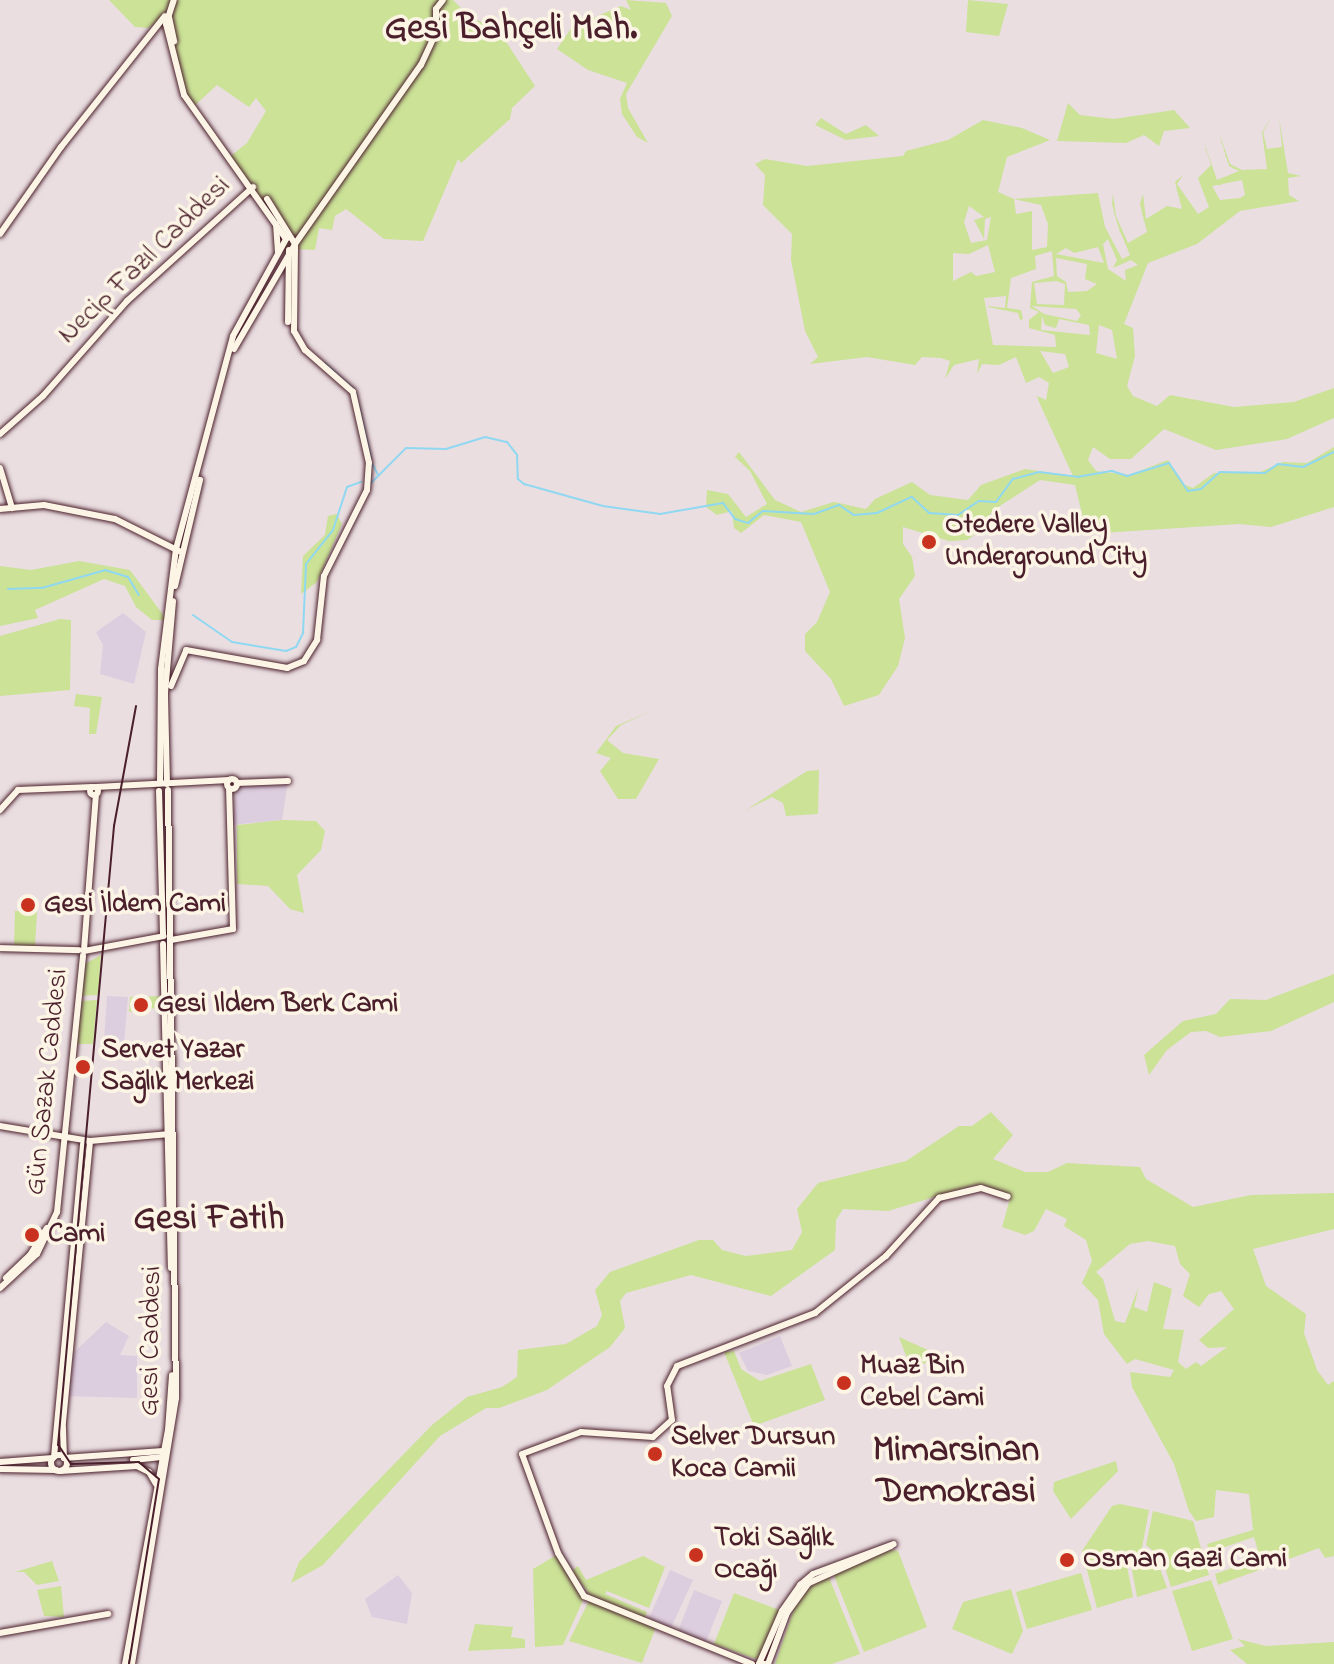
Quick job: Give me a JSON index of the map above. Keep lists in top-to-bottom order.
{
  "streets": {
    "street": ["Necip Fazıl Caddesi", "Gün Sazak Caddesi", "Gesi Caddesi"]
  },
  "districts": ["Gesi Bahçeli Mah.", "Gesi Fatih", "Mimarsinan Demokrasi"],
  "places": [
    "Otedere Valley Underground City",
    "Gesi İldem Cami",
    "Gesi Ildem Berk Cami",
    "Servet Yazar Sağlık Merkezi",
    "Cami",
    "Muaz Bin Cebel Cami",
    "Selver Dursun Koca Camii",
    "Toki Sağlık Ocağı",
    "Osman Gazi Cami"
  ]
}
